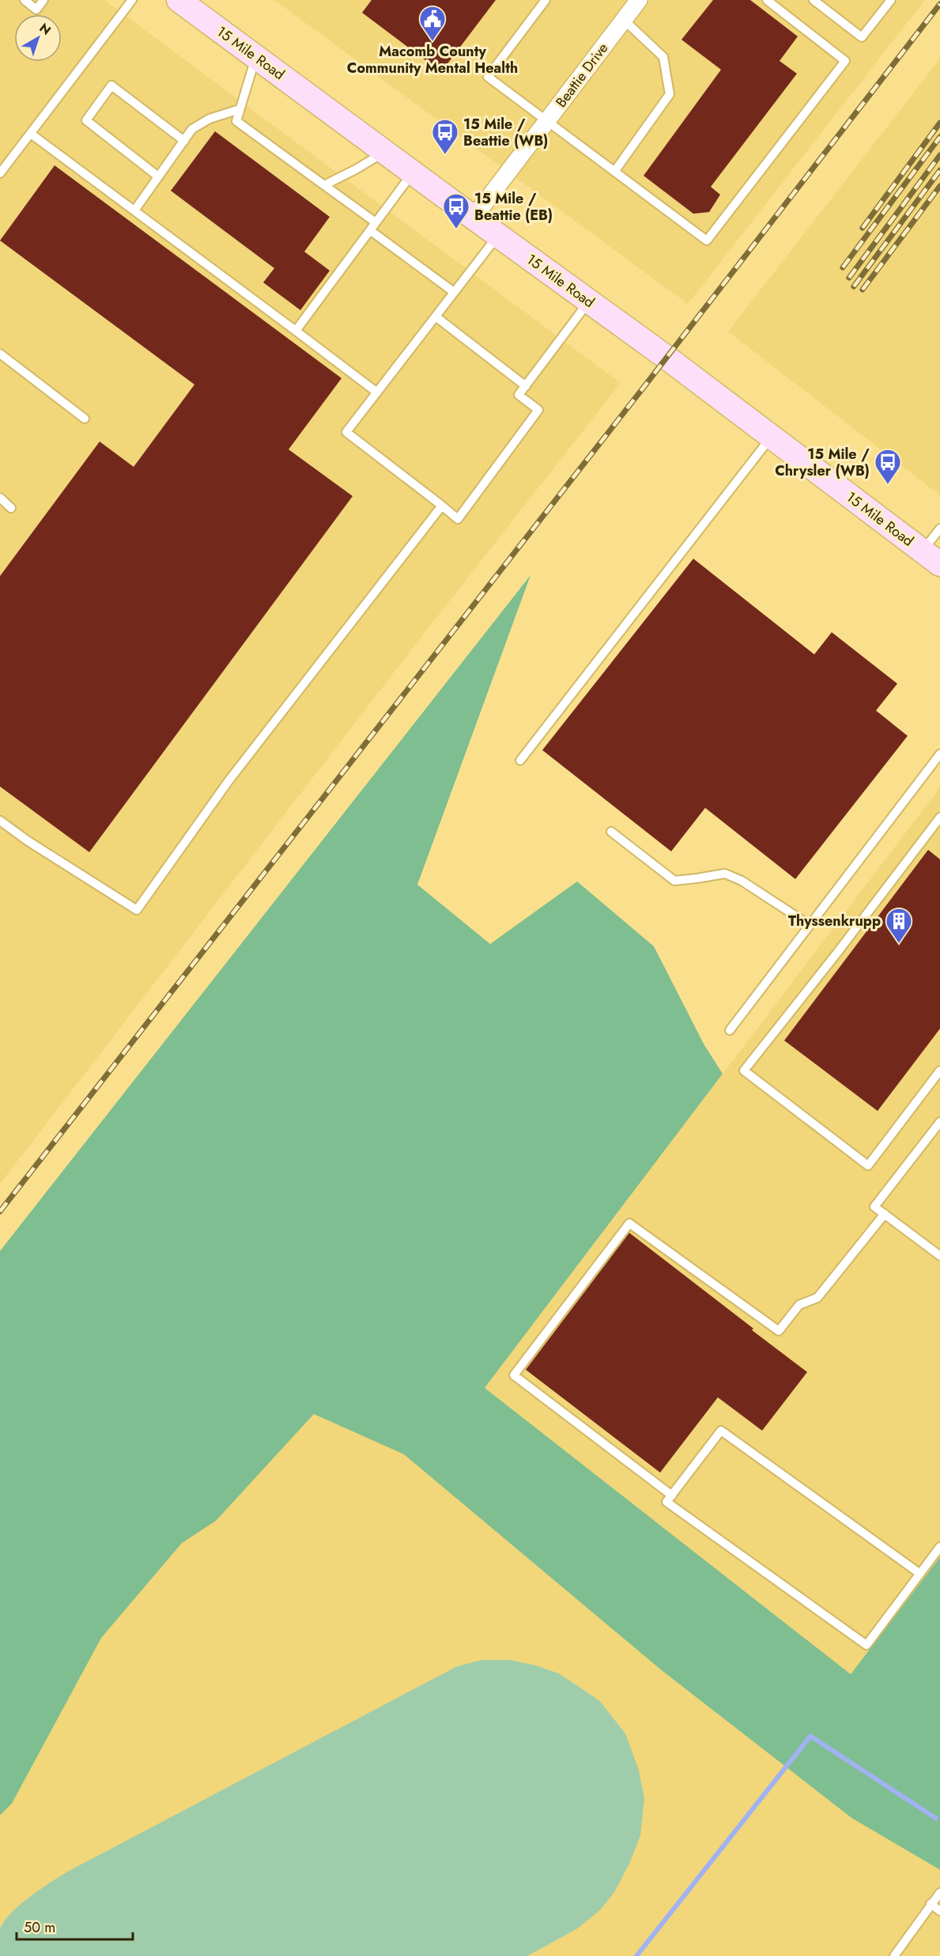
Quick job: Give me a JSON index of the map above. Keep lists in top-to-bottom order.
{
  "streets": {
    "main road": ["15 Mile Road"],
    "street": ["Beattie Drive"]
  },
  "crossings": [
    ["15 Mile Road", "Beattie Drive"]
  ],
  "places": {
    "public building": ["Macomb County Community Mental Health"],
    "bus stop": ["15 Mile / Beattie (WB)", "15 Mile / Beattie (EB)", "15 Mile / Chrysler (WB)"],
    "building": ["Thyssenkrupp"]
  },
  "scale_bar": "50 m",
  "north": "top right"
}
